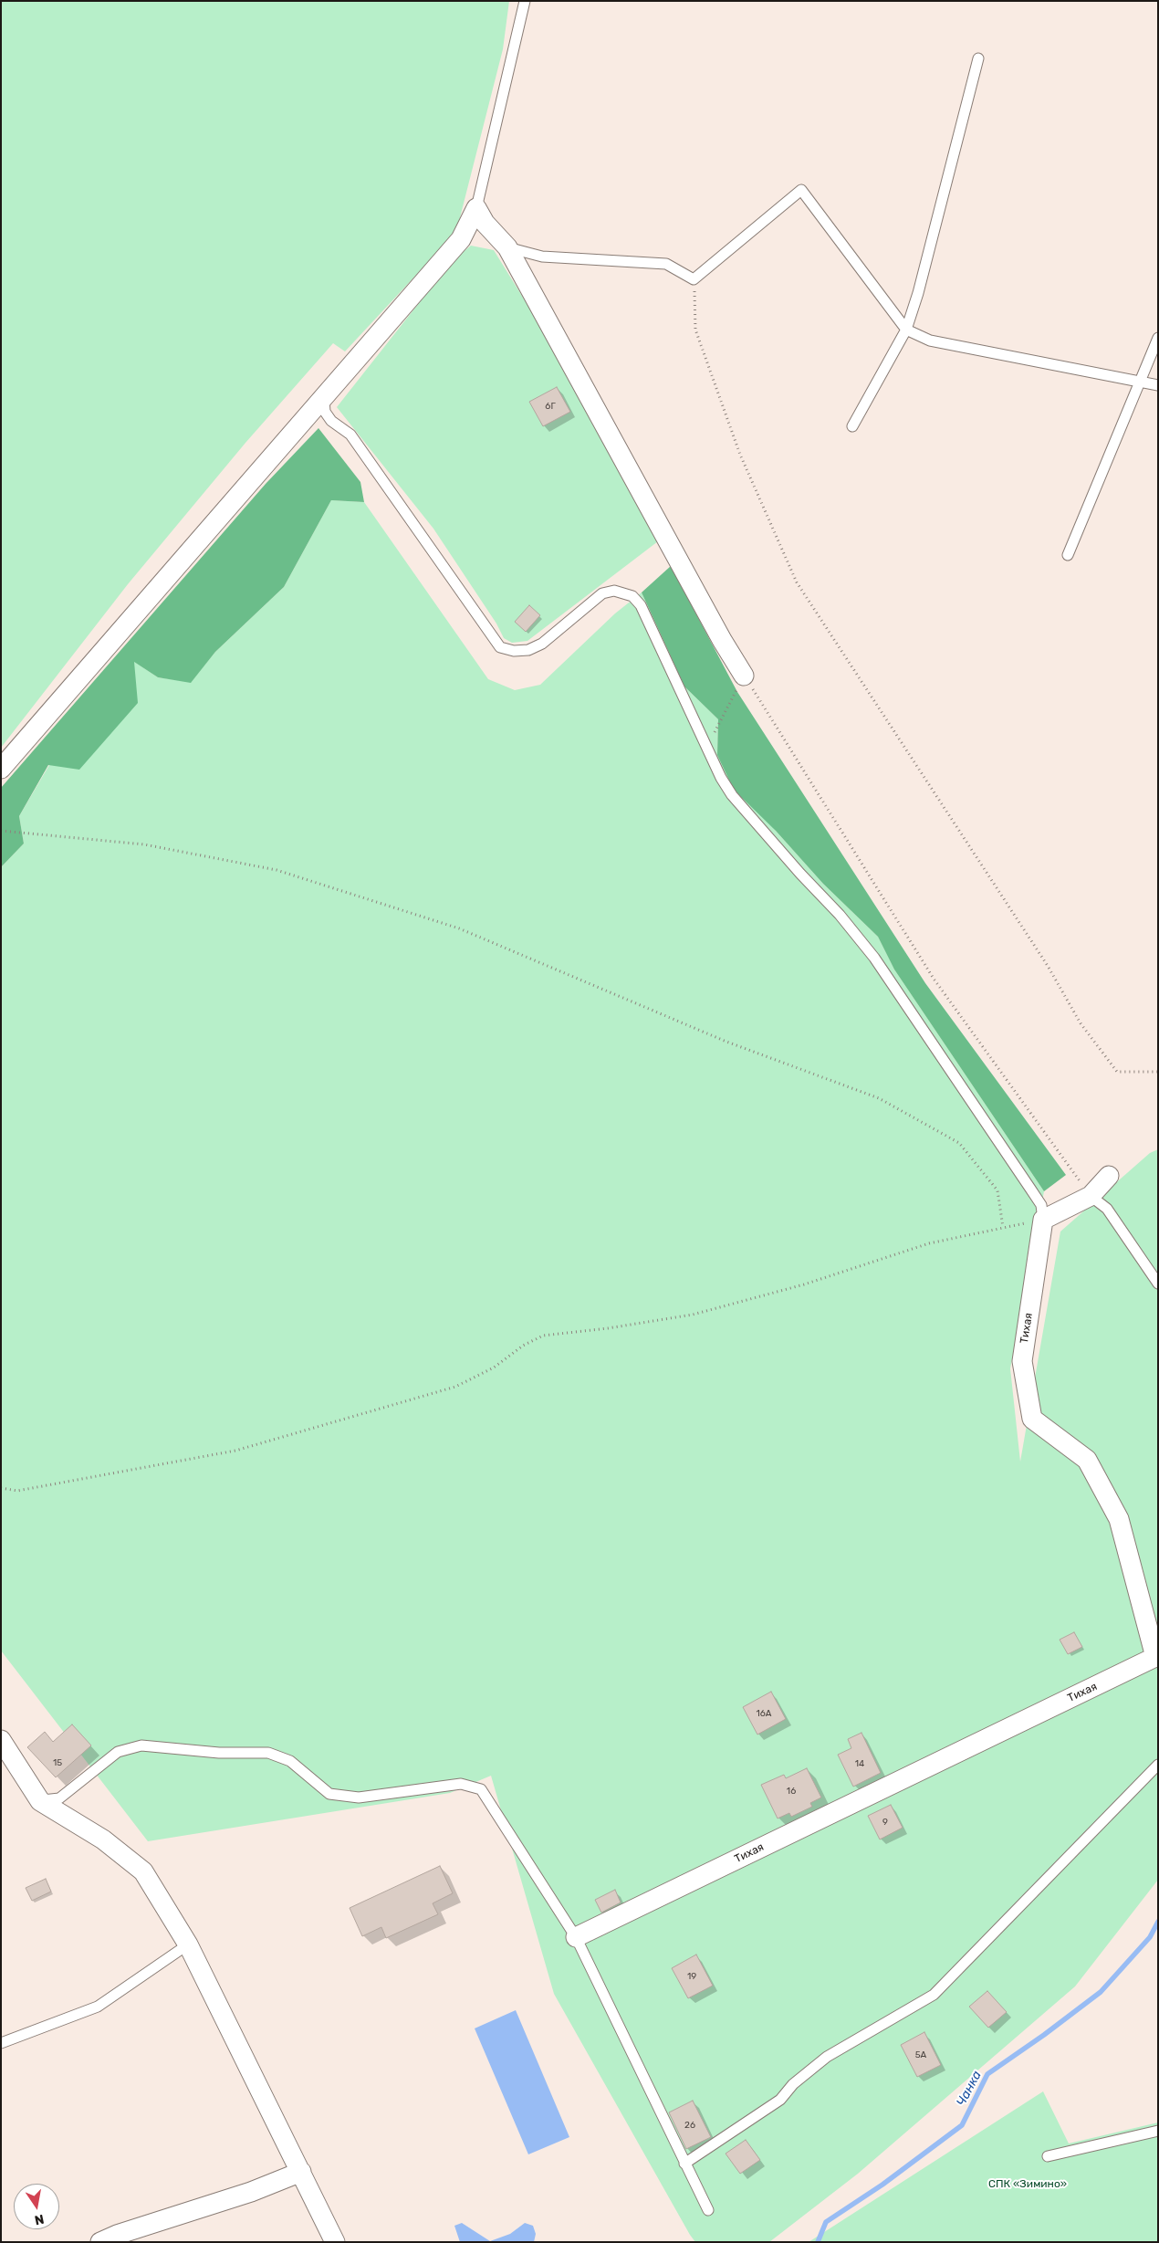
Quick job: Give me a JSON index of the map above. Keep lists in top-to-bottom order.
{
  "streets": {
    "street": ["Тихая"]
  },
  "water": ["Чанка"],
  "parks": ["СПК «Зимино»"],
  "house_numbers": [
    "6Г",
    "16А",
    "15",
    "14",
    "16",
    "9",
    "19",
    "5А",
    "26"
  ],
  "north": "bottom"
}
